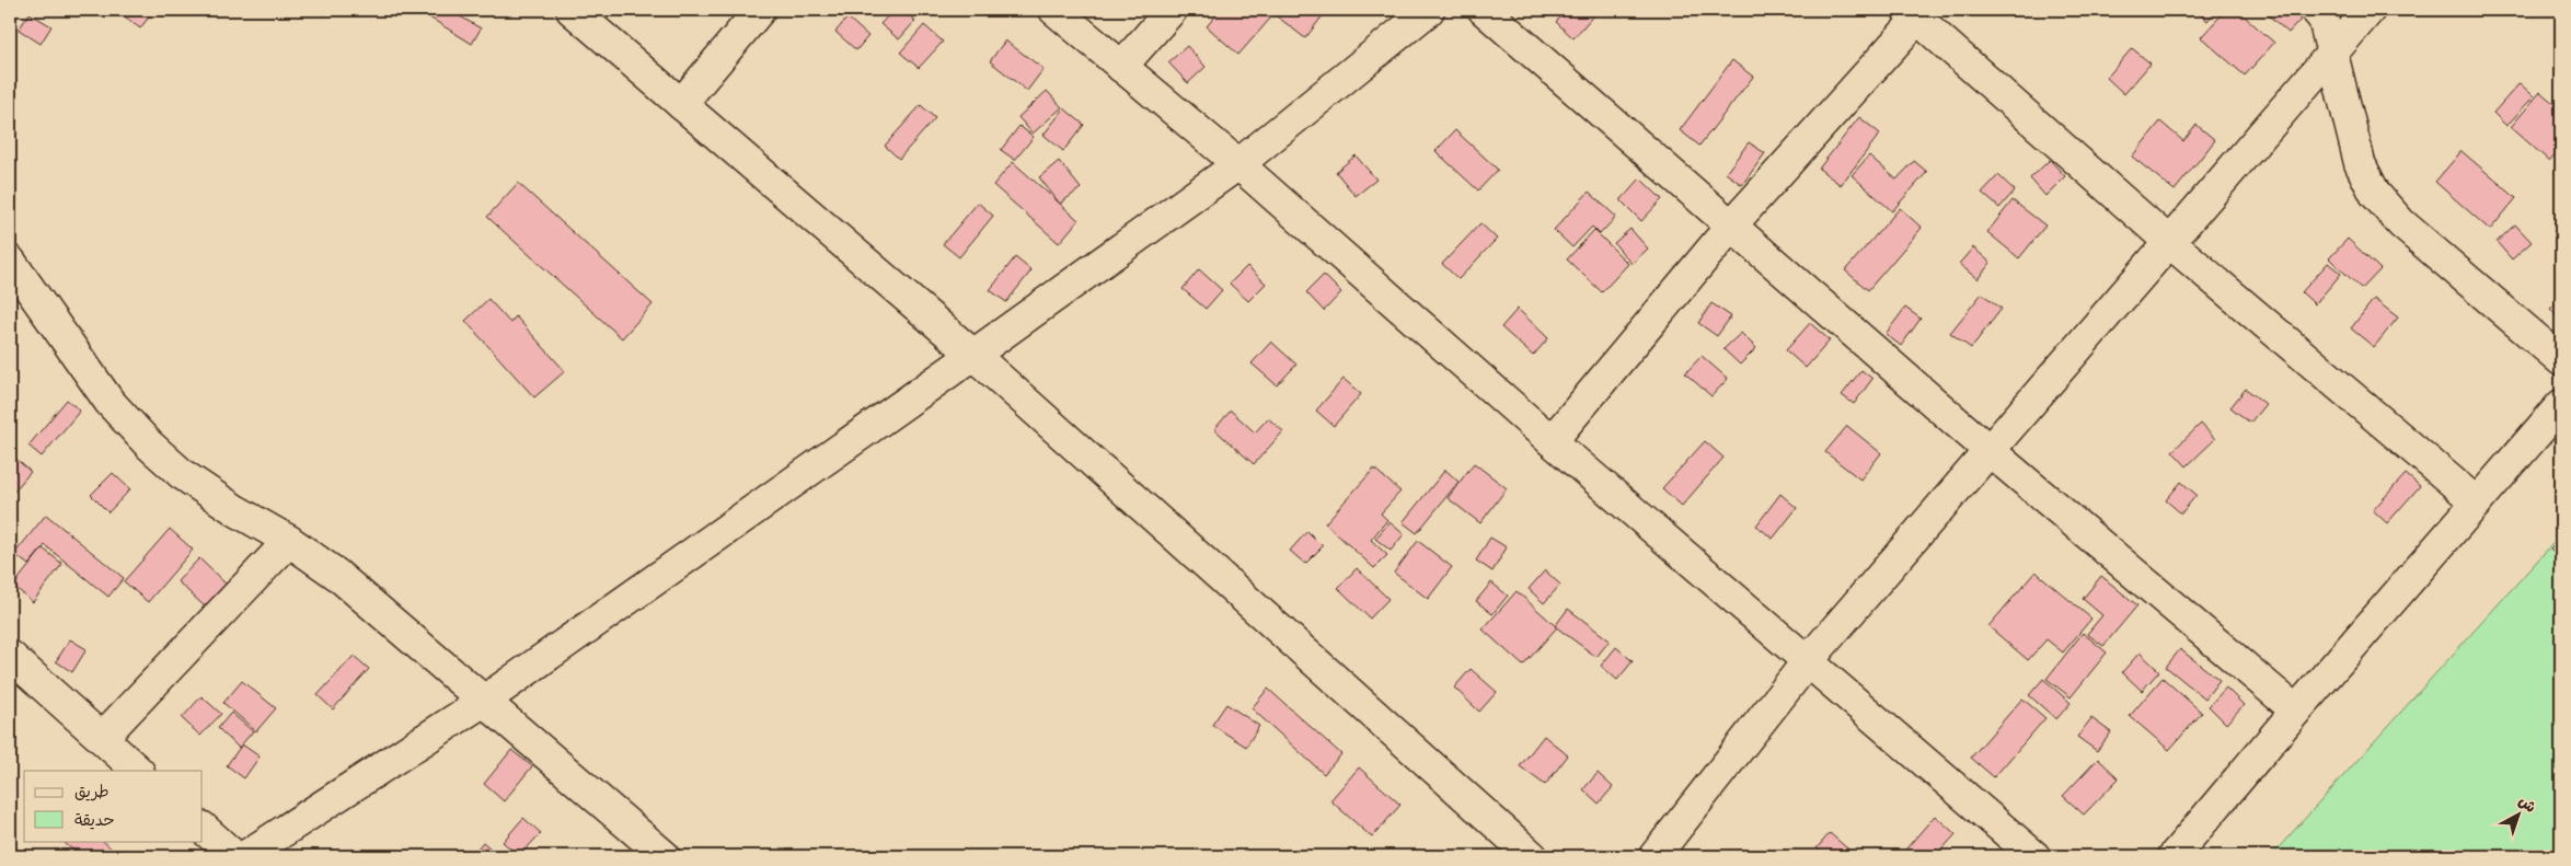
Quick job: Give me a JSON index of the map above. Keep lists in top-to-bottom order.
{
  "legend": ["طريق", "حديقة"],
  "north": "top right"
}
